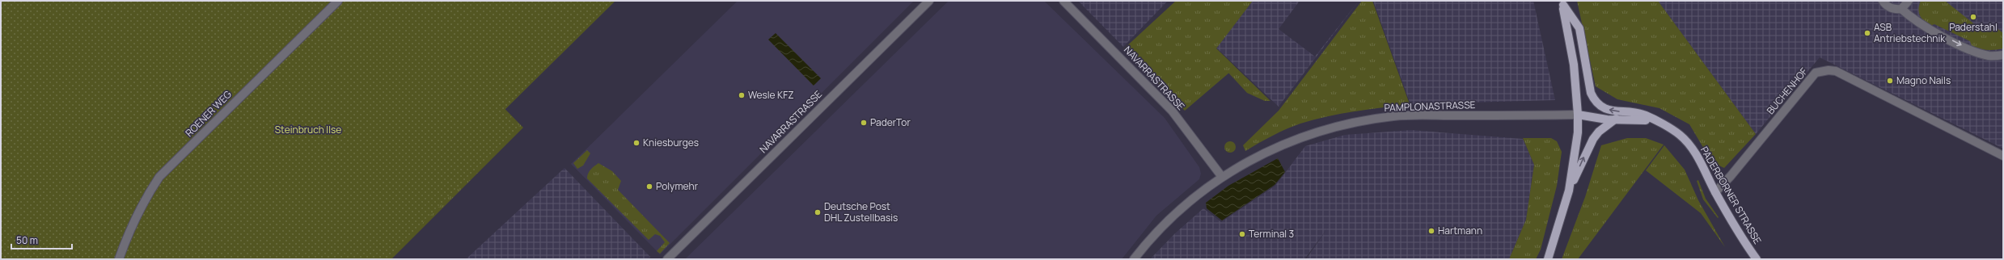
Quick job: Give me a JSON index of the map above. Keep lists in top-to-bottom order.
{
  "streets": {
    "main road": ["PADERBORNER STRASSE"],
    "street": [
      "NAVARRASTRASSE",
      "BUCHENHOF",
      "PAMPLONASTRASSE",
      "ROENER WEG"
    ]
  },
  "crossings": [
    ["NAVARRASTRASSE", "PAMPLONASTRASSE"],
    ["BUCHENHOF", "PADERBORNER STRASSE"],
    ["PAMPLONASTRASSE", "PADERBORNER STRASSE"]
  ],
  "parks": ["Steinbruch Ilse"],
  "places": [
    "Paderstahl",
    "ASB Antriebstechnik",
    "Magno Nails",
    "Wesle KFZ",
    "PaderTor",
    "Kniesburges",
    "Polymehr",
    "Deutsche Post DHL Zustellbasis",
    "Hartmann",
    "Terminal 3"
  ],
  "scale_bar": "50 m"
}
